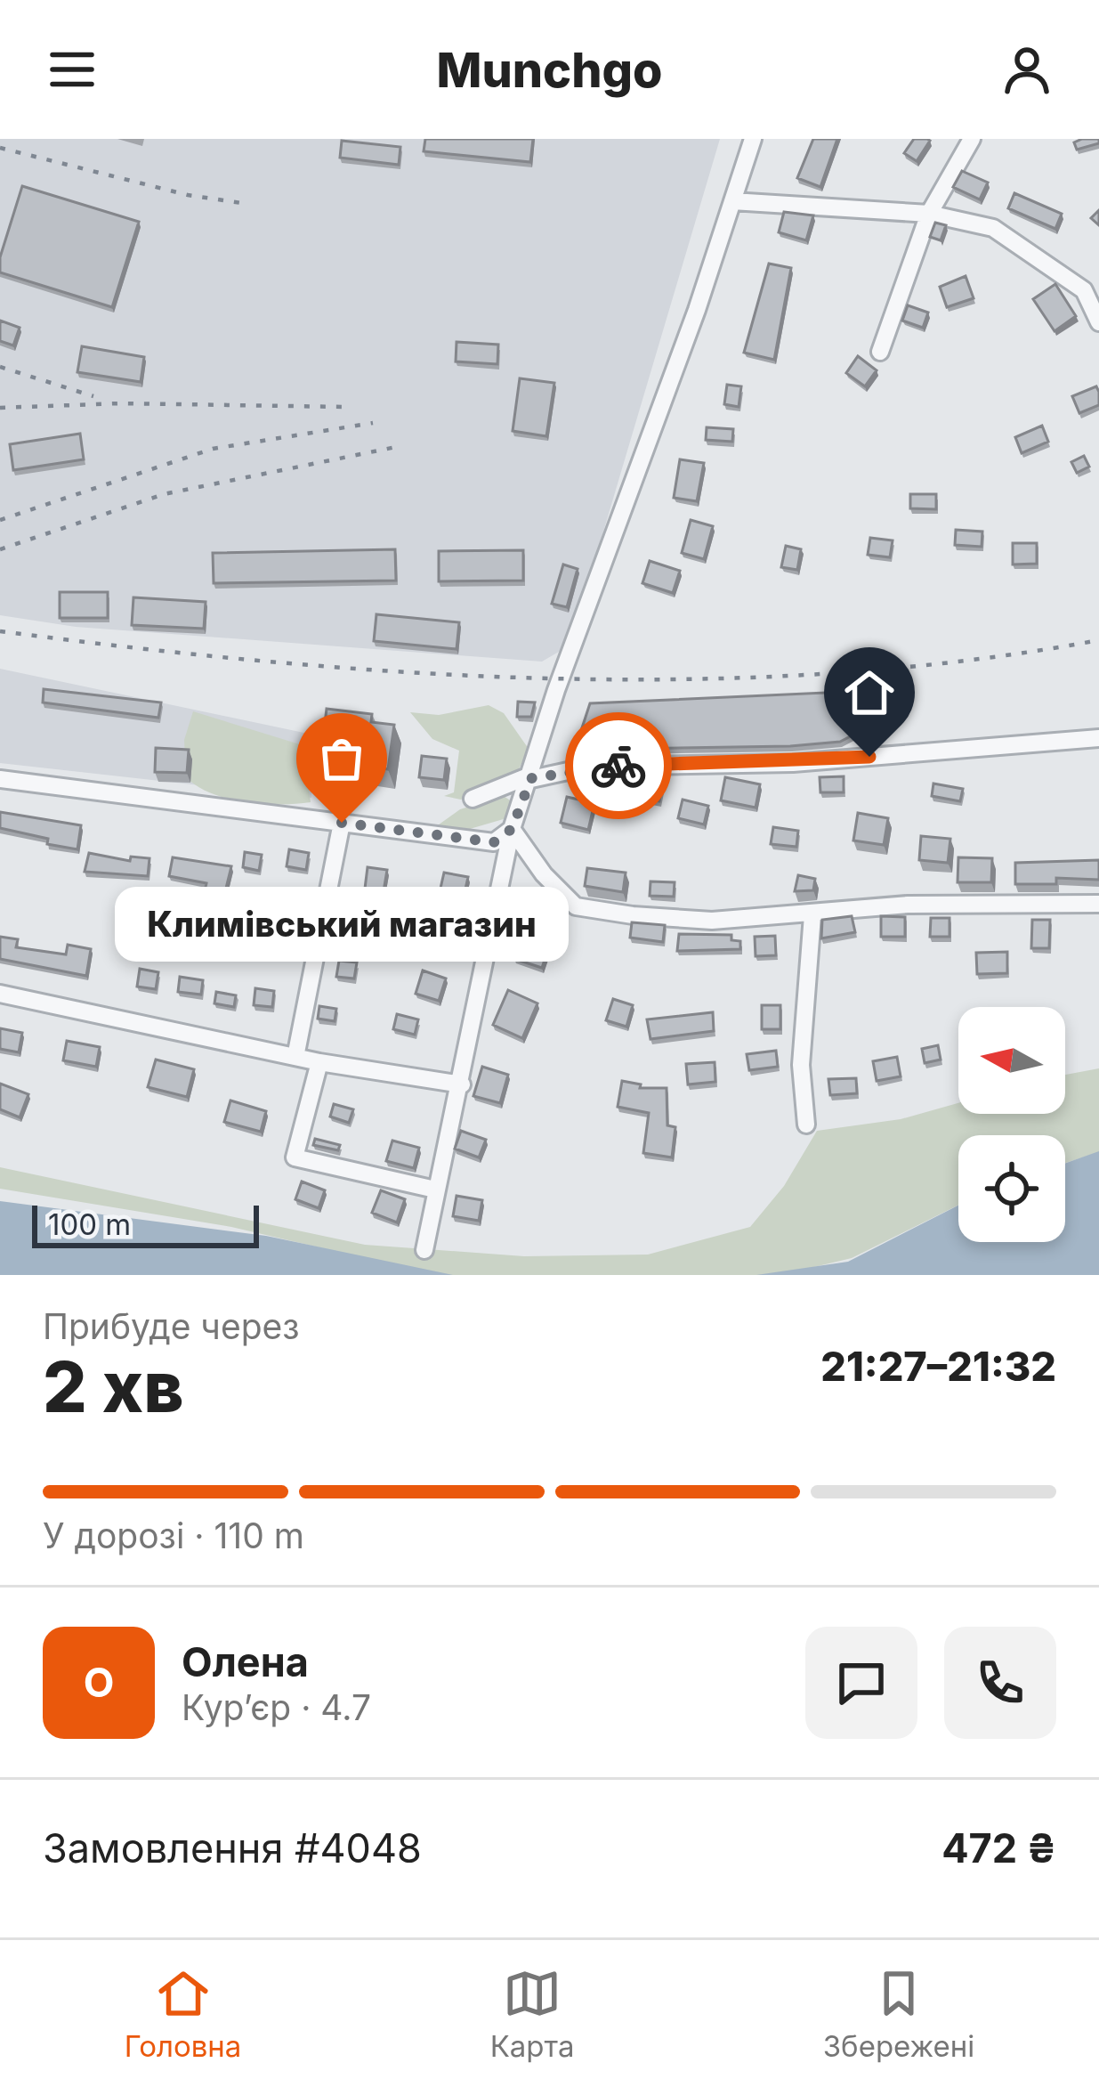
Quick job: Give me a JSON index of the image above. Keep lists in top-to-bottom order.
{
  "places": ["Климівський магазин"],
  "scale_bar": "100 m",
  "north": "left",
  "page": {
    "header": "Munchgo",
    "bubble": "Климівський магазин",
    "scale": "100 m",
    "heading": ["2 хв", "Прибуде через", "21:27–21:32"],
    "panel": [
      "Олена",
      "Кур’єр · 4.7",
      "Замовлення #4048",
      "472 ₴"
    ],
    "bar": "У дорозі · 110 m",
    "round": "О",
    "tabs": ["Головна", "Карта", "Збережені"]
  }
}
